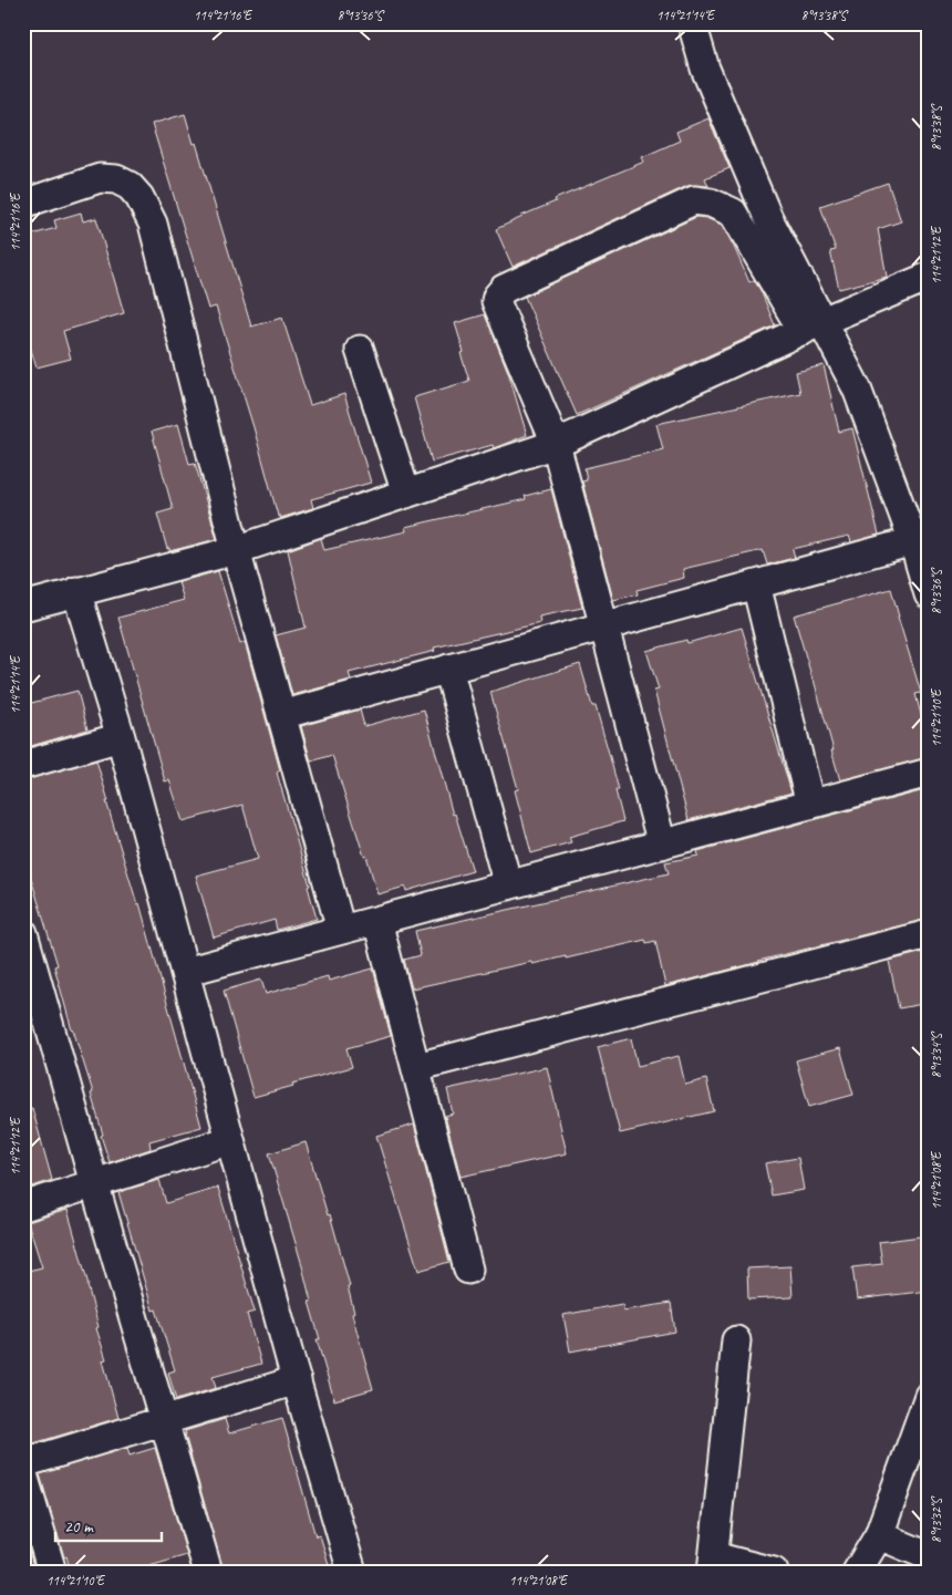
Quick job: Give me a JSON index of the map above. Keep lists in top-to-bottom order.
{
  "scale_bar": "20 m",
  "coordinates": [
    "114°21'16\"E",
    "8°13'36\"S",
    "114°21'14\"E",
    "8°13'38\"S",
    "114°21'12\"E",
    "114°21'10\"E",
    "8°13'34\"S",
    "114°21'08\"E",
    "8°13'32\"S"
  ]
}
